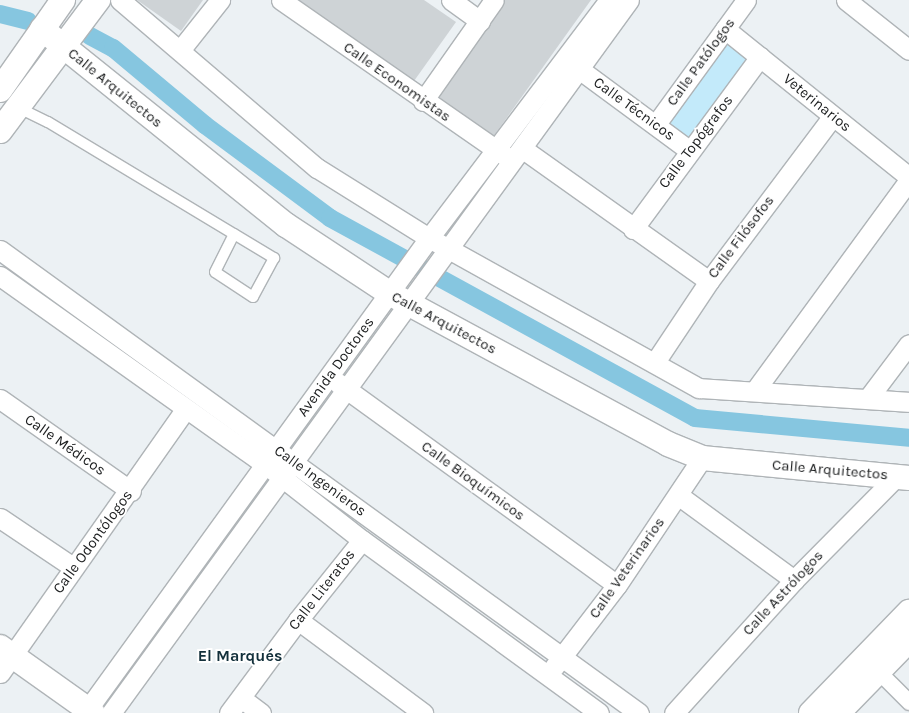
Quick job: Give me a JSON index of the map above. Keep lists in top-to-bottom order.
{
  "streets": {
    "street": [
      "Calle Patólogos",
      "Calle Economistas",
      "Calle Arquitectos",
      "Veterinarios",
      "Calle Técnicos",
      "Calle Topógrafos",
      "Calle Filósofos",
      "Avenida Doctores",
      "Calle Médicos",
      "Calle Ingenieros",
      "Calle Bioquímicos",
      "Calle Odontólogos",
      "Calle Veterinarios",
      "Calle Literatos",
      "Calle Astrólogos"
    ]
  },
  "crossings": [
    ["Calle Patólogos", "Veterinarios"],
    ["Calle Patólogos", "Calle Técnicos"],
    ["Calle Economistas", "Calle Topógrafos"],
    ["Calle Economistas", "Calle Filósofos"],
    ["Calle Economistas", "Avenida Doctores"],
    ["Calle Arquitectos", "Avenida Doctores"],
    ["Calle Arquitectos", "Calle Veterinarios"],
    ["Calle Arquitectos", "Calle Astrólogos"],
    ["Veterinarios", "Calle Topógrafos"],
    ["Veterinarios", "Calle Filósofos"],
    ["Calle Técnicos", "Calle Topógrafos"],
    ["Calle Técnicos", "Avenida Doctores"],
    ["Avenida Doctores", "Calle Ingenieros"],
    ["Avenida Doctores", "Calle Bioquímicos"],
    ["Calle Médicos", "Calle Odontólogos"],
    ["Calle Ingenieros", "Calle Odontólogos"],
    ["Calle Ingenieros", "Calle Veterinarios"],
    ["Calle Ingenieros", "Calle Literatos"],
    ["Calle Bioquímicos", "Calle Veterinarios"]
  ],
  "districts": ["El Marqués"]
}
